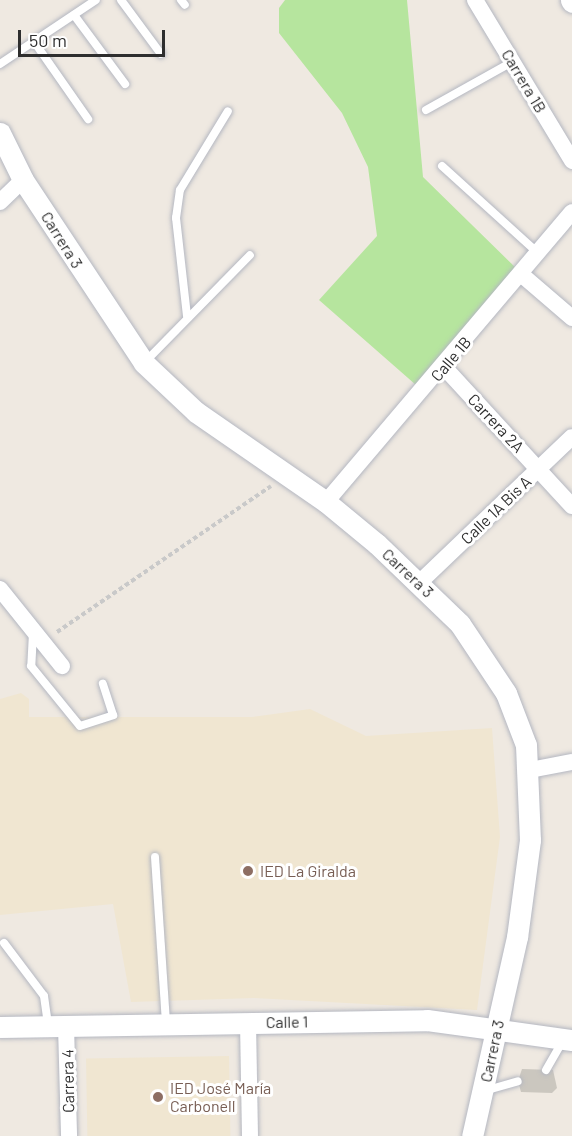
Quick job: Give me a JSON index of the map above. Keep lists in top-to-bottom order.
{
  "streets": {
    "street": [
      "Carrera 1B",
      "Carrera 3",
      "Calle 1B",
      "Carrera 2A",
      "Calle 1A Bis A",
      "Calle 1",
      "Carrera 4"
    ]
  },
  "crossings": [
    ["Carrera 3", "Calle 1B"],
    ["Carrera 3", "Calle 1A Bis A"],
    ["Carrera 3", "Calle 1"],
    ["Calle 1B", "Carrera 2A"],
    ["Carrera 2A", "Calle 1A Bis A"],
    ["Calle 1", "Carrera 4"]
  ],
  "places": ["IED La Giralda", "IED José María Carbonell"],
  "scale_bar": "50 m"
}
